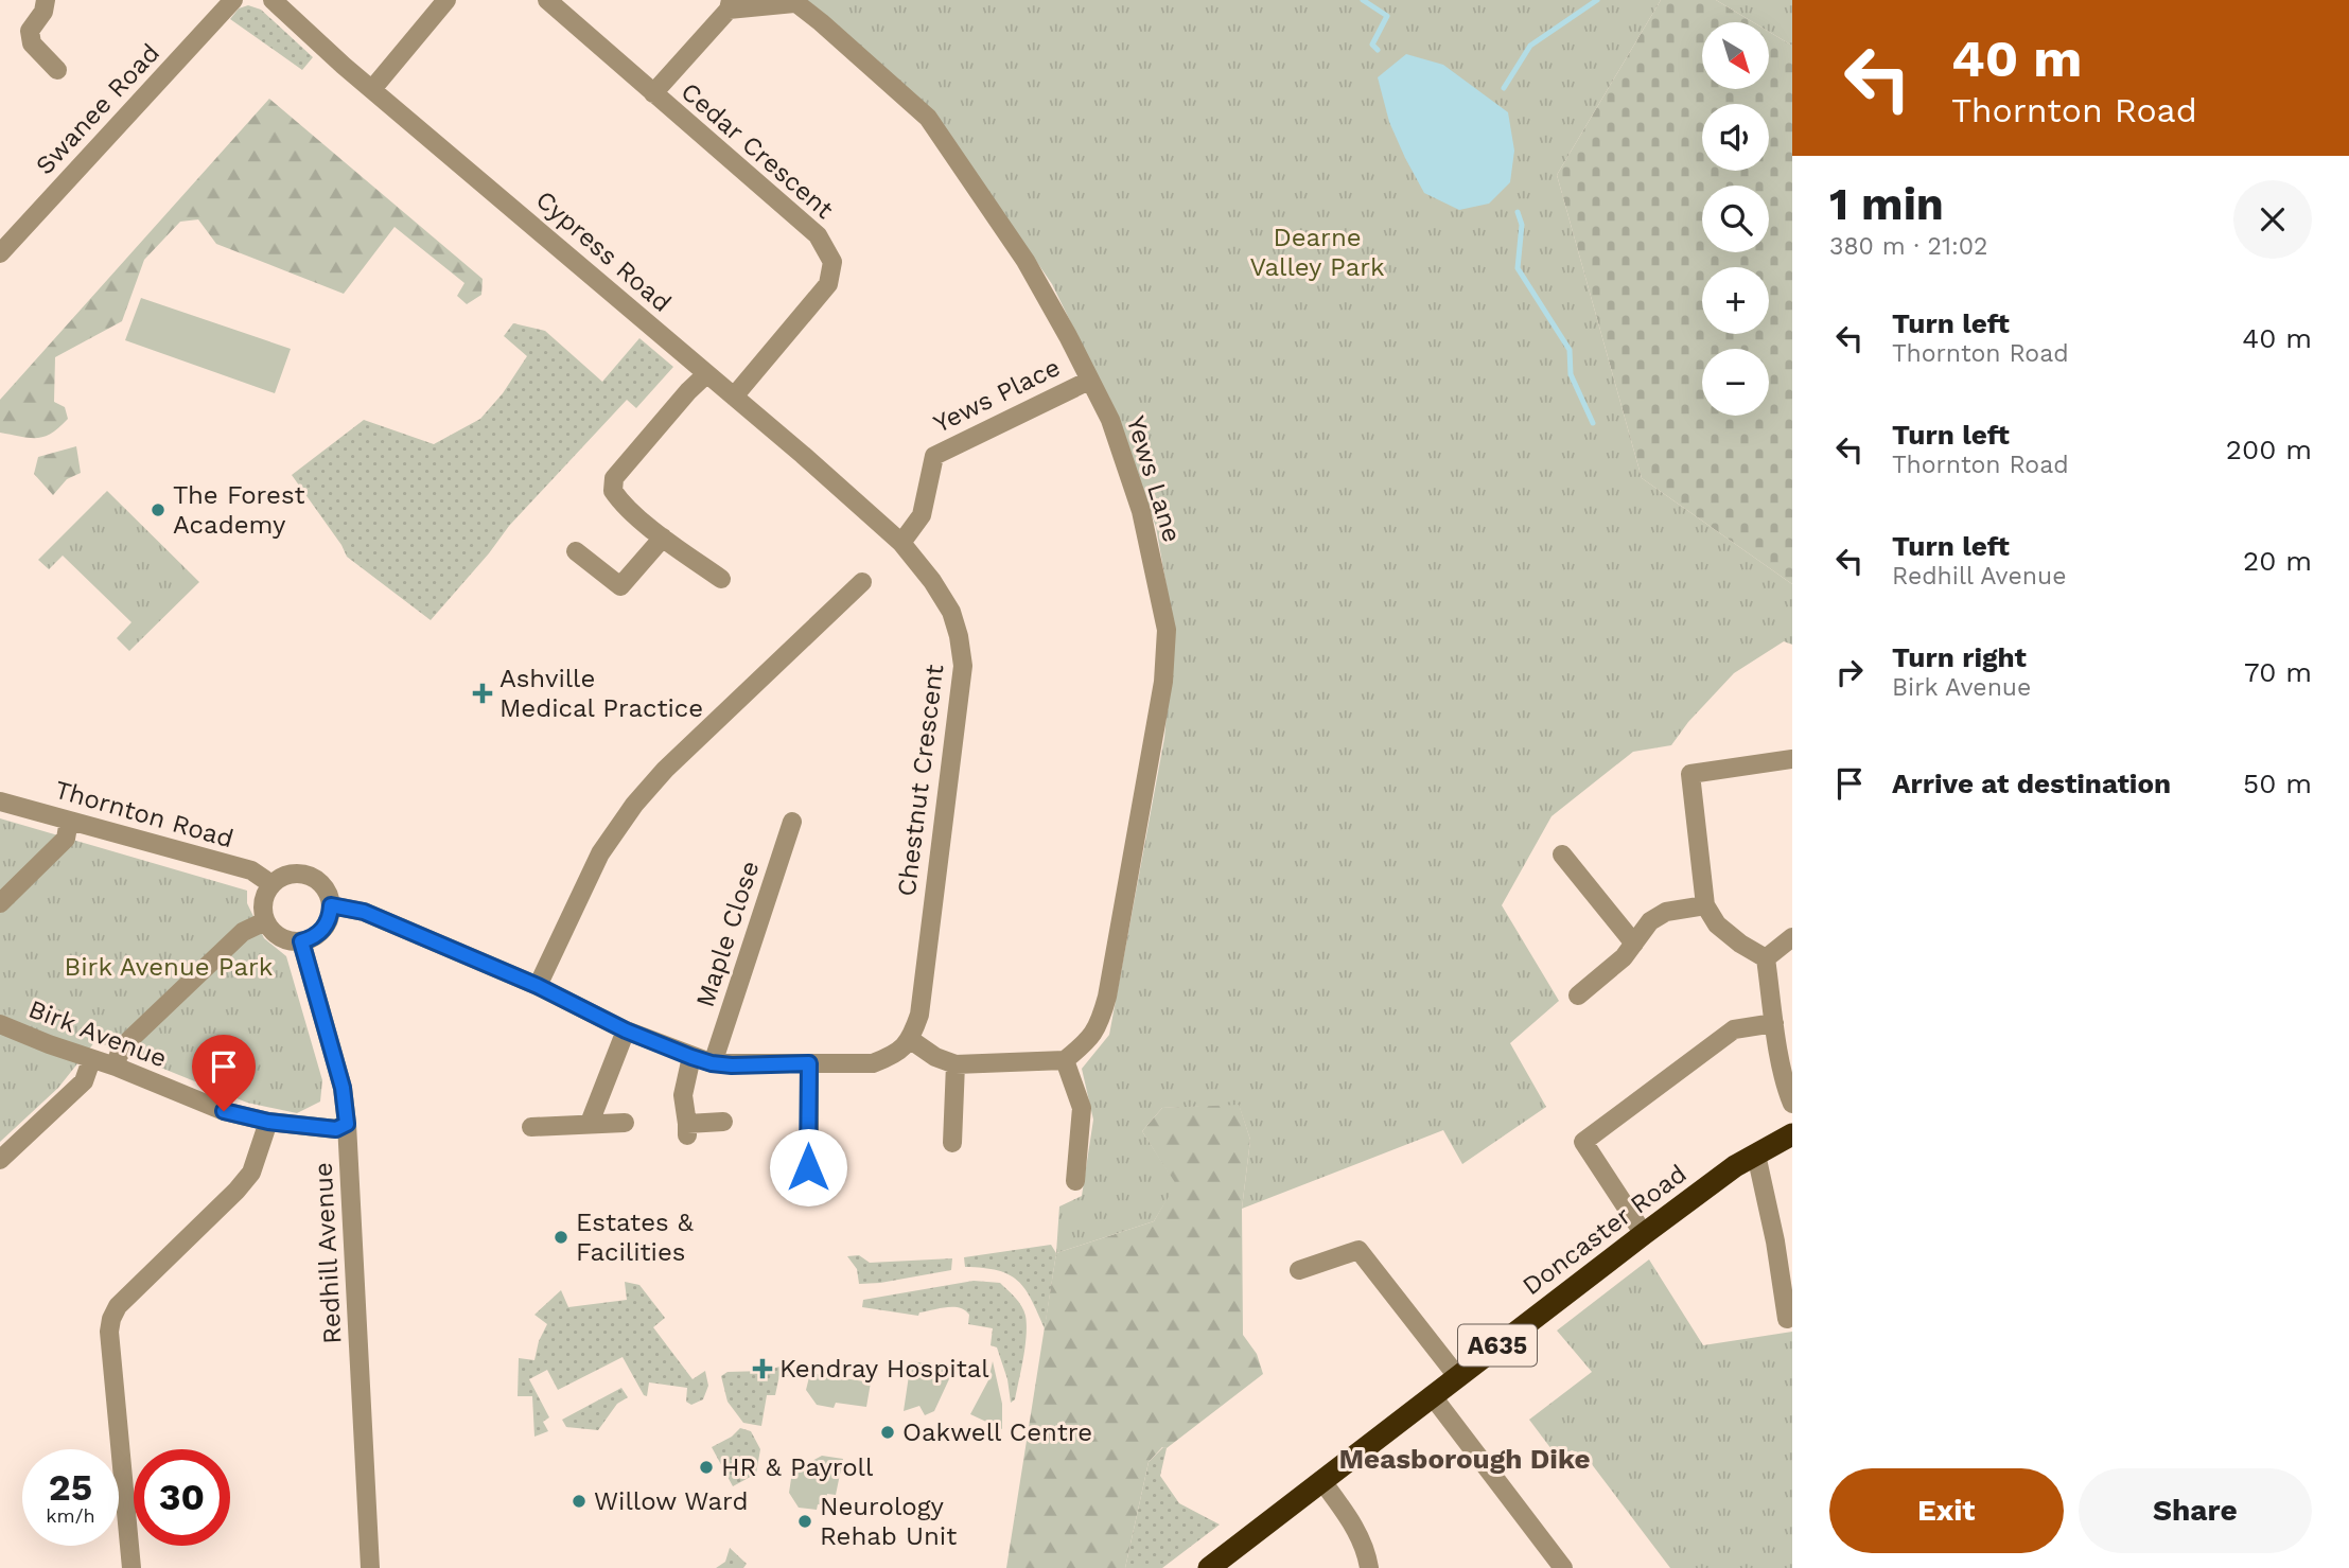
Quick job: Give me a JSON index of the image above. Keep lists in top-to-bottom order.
{
  "streets": {
    "highway": ["Doncaster Road", "A635"],
    "street": [
      "Swanee Road",
      "Cedar Crescent",
      "Cypress Road",
      "Yews Place",
      "Yews Lane",
      "Chestnut Crescent",
      "Thornton Road",
      "Maple Close",
      "Birk Avenue",
      "Redhill Avenue"
    ]
  },
  "crossings": [
    ["Cedar Crescent", "Cypress Road"],
    ["Cedar Crescent", "Yews Lane"],
    ["Cypress Road", "Yews Place"],
    ["Cypress Road", "Chestnut Crescent"],
    ["Yews Place", "Yews Lane"],
    ["Yews Place", "Chestnut Crescent"],
    ["Thornton Road", "Redhill Avenue"],
    ["Birk Avenue", "Redhill Avenue"]
  ],
  "districts": ["Measborough Dike"],
  "parks": ["Dearne Valley Park", "Birk Avenue Park"],
  "places": {
    "other": [
      "The Forest Academy",
      "Estates & Facilities",
      "Oakwell Centre",
      "HR & Payroll",
      "Willow Ward",
      "Neurology Rehab Unit"
    ],
    "health": ["Ashville Medical Practice", "Kendray Hospital"]
  },
  "north": "bottom right",
  "page": {
    "turn": ["40 m", "Thornton Road"],
    "map_buttons": ["+", "−"],
    "heading": ["1 min", "380 m · 21:02"],
    "list": [
      {
        "name": "Turn left",
        "note": "Thornton Road",
        "value": "40 m"
      },
      {
        "name": "Turn left",
        "note": "Thornton Road",
        "value": "200 m"
      },
      {
        "name": "Turn left",
        "note": "Redhill Avenue",
        "value": "20 m"
      },
      {
        "name": "Turn right",
        "note": "Birk Avenue",
        "value": "70 m"
      },
      {
        "name": "Arrive at destination",
        "value": "50 m"
      }
    ],
    "speed": "25 km/h",
    "limit": "30",
    "buttons": ["Exit", "Share"]
  }
}
